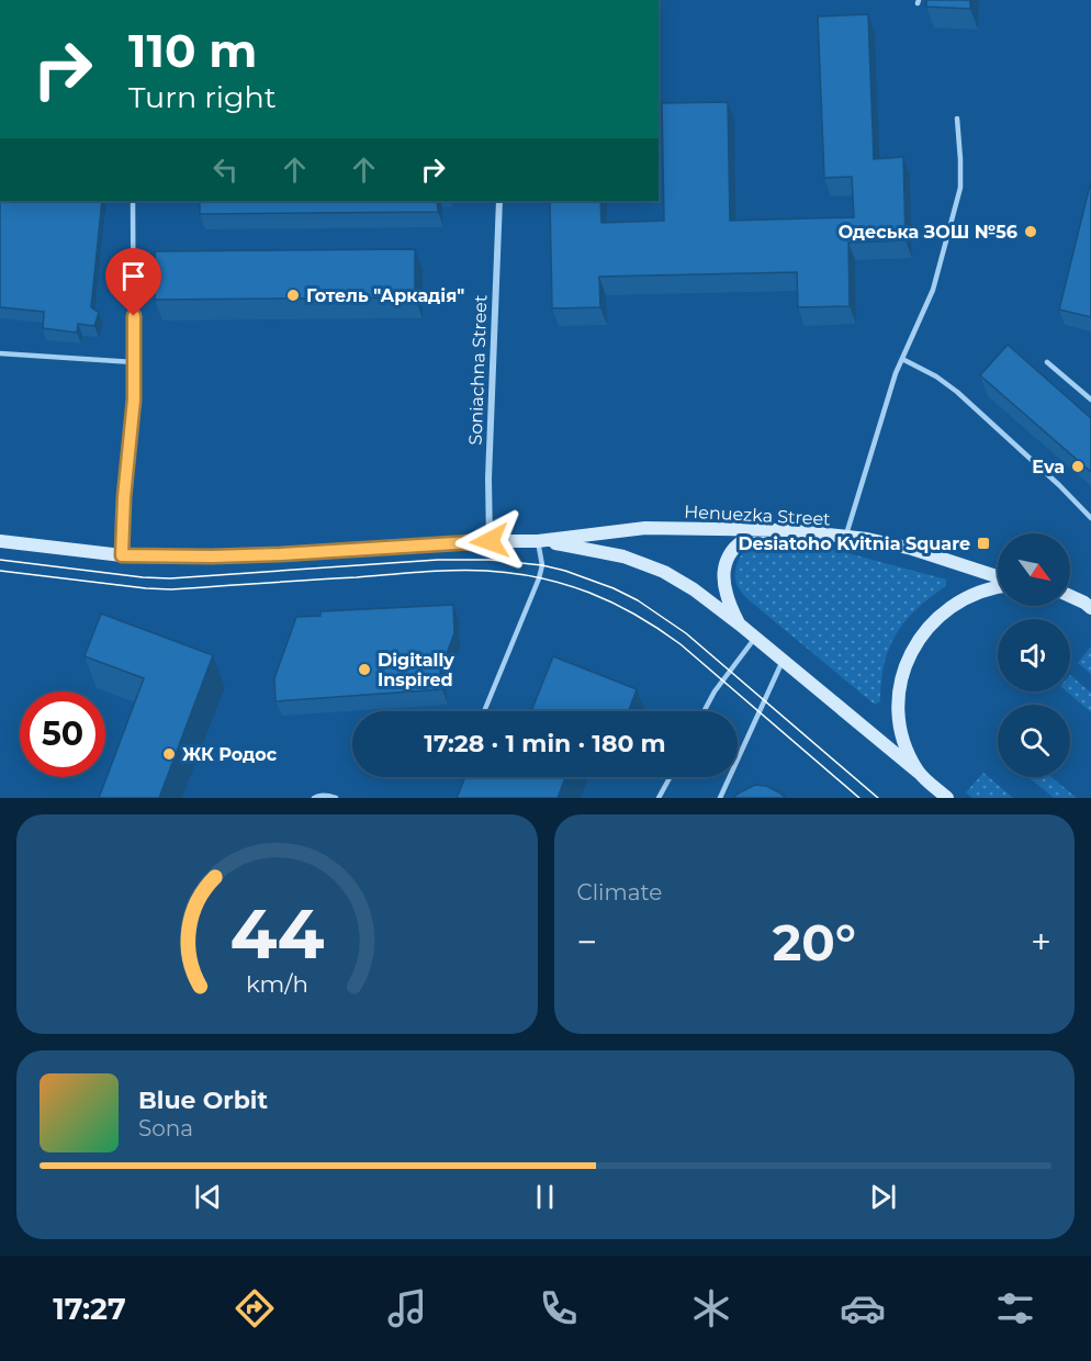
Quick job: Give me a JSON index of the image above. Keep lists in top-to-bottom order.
{
  "streets": {
    "main road": ["Henuezka Street"],
    "street": ["Soniachna Street"]
  },
  "crossings": [
    ["Soniachna Street", "Henuezka Street"]
  ],
  "places": {
    "other": [
      "Одеська ЗОШ №56",
      "Готель \"Аркадія\"",
      "Eva",
      "Digitally Inspired",
      "ЖК Родос"
    ],
    "transit": ["Desiatoho Kvitnia Square"]
  },
  "north": "bottom right",
  "page": {
    "turn": ["110 m", "Turn right"],
    "limit": "50",
    "trip": "17:28 · 1 min · 180 m",
    "tile": "Climate",
    "heat": ["−", "20°", "+"],
    "song": ["Blue Orbit", "Sona"],
    "tabs": "17:27",
    "gauge": ["44", "km/h"]
  }
}
